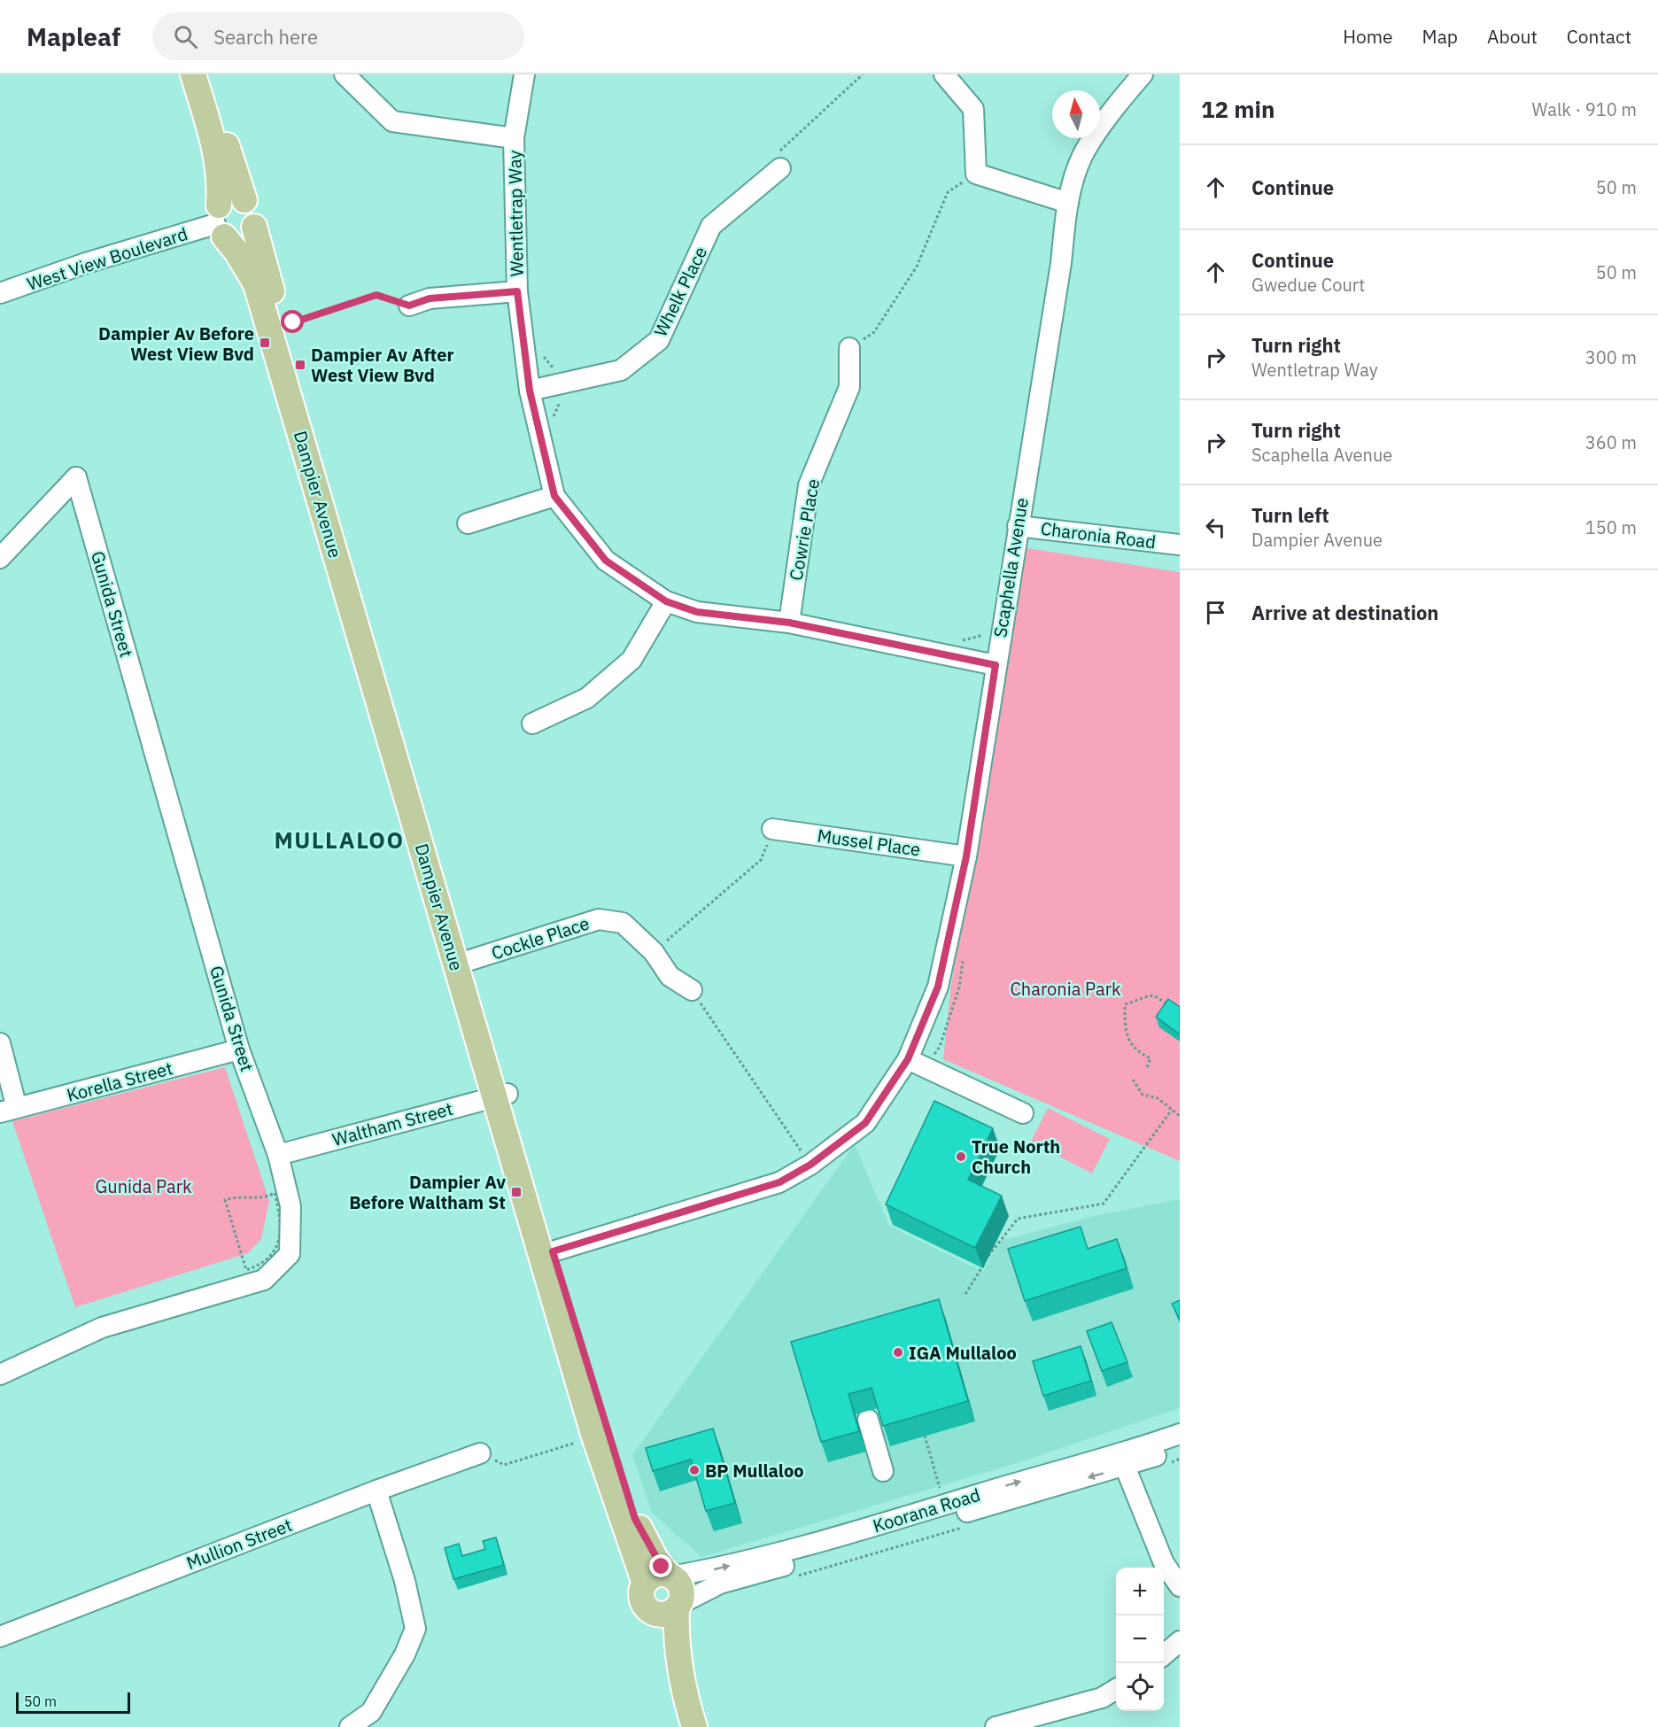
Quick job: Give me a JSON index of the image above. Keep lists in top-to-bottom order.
{
  "streets": {
    "main road": ["Dampier Avenue"],
    "street": [
      "Wentletrap Way",
      "West View Boulevard",
      "Whelk Place",
      "Cowrie Place",
      "Charonia Road",
      "Scaphella Avenue",
      "Gunida Street",
      "Mussel Place",
      "Cockle Place",
      "Korella Street",
      "Waltham Street",
      "Koorana Road",
      "Mullion Street"
    ]
  },
  "crossings": [
    ["Wentletrap Way", "Whelk Place"],
    ["Wentletrap Way", "Cowrie Place"],
    ["Wentletrap Way", "Scaphella Avenue"],
    ["West View Boulevard", "Dampier Avenue"],
    ["Dampier Avenue", "Scaphella Avenue"],
    ["Dampier Avenue", "Cockle Place"],
    ["Dampier Avenue", "Waltham Street"],
    ["Dampier Avenue", "Koorana Road"],
    ["Charonia Road", "Scaphella Avenue"],
    ["Scaphella Avenue", "Mussel Place"],
    ["Gunida Street", "Korella Street"],
    ["Gunida Street", "Waltham Street"]
  ],
  "districts": ["MULLALOO"],
  "parks": ["Charonia Park", "Gunida Park"],
  "places": {
    "transit": ["Dampier Av Before West View Bvd", "Dampier Av After West View Bvd", "Dampier Av Before Waltham St"],
    "other": ["True North Church", "IGA Mullaloo", "BP Mullaloo"]
  },
  "scale_bar": "50 m",
  "north": "top",
  "page": {
    "header": "Mapleaf",
    "search": "Search here",
    "nav": [
      "Home",
      "Map",
      "About",
      "Contact"
    ],
    "heading": ["12 min", "Walk · 910 m"],
    "list": [
      ["Continue", "50 m"],
      ["Continue", "Gwedue Court", "50 m"],
      ["Turn right", "Wentletrap Way", "300 m"],
      ["Turn right", "Scaphella Avenue", "360 m"],
      ["Turn left", "Dampier Avenue", "150 m"],
      "Arrive at destination"
    ],
    "map_buttons": ["+", "−"],
    "scale": "50 m"
  }
}
